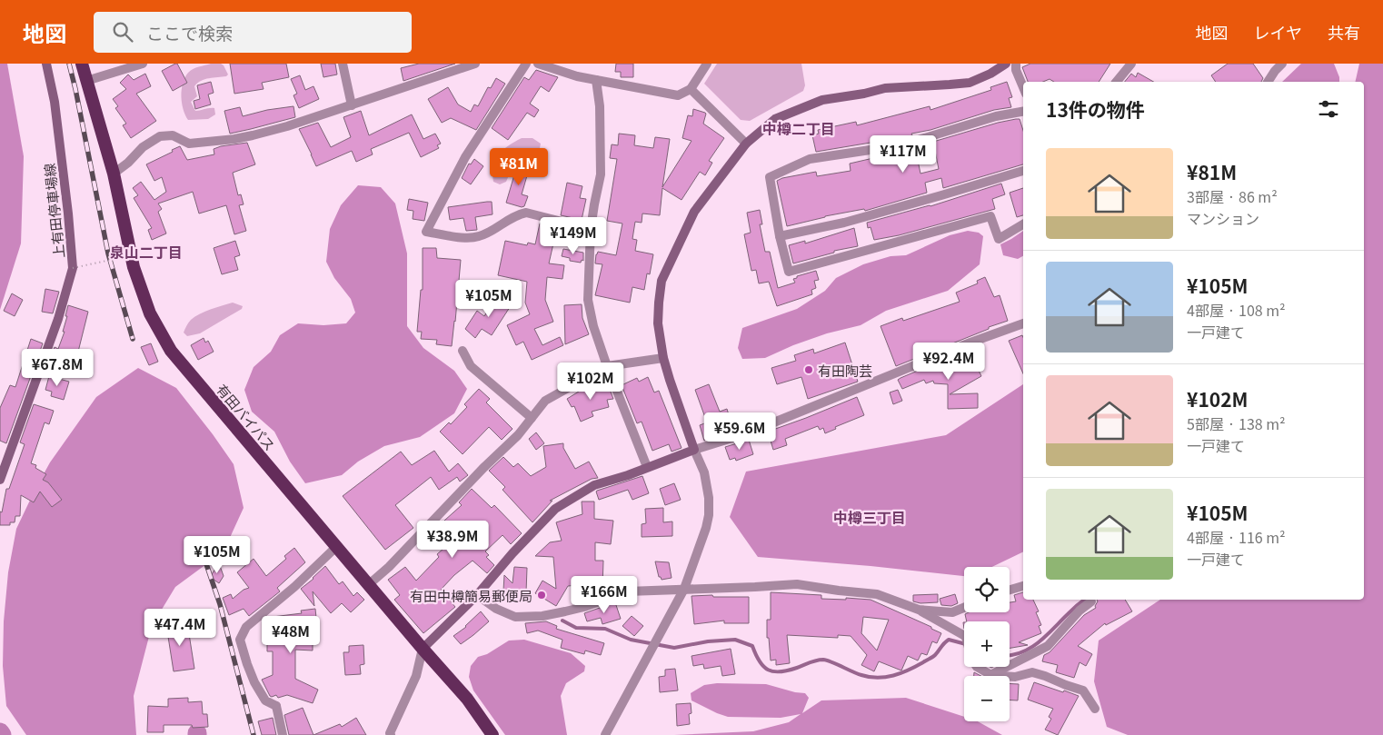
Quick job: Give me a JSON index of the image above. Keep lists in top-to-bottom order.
{
  "streets": {
    "highway": ["有田バイパス"],
    "main road": ["上有田停車場線"]
  },
  "districts": ["中樽二丁目", "泉山二丁目", "中樽三丁目"],
  "places": ["有田陶芸", "有田中樽簡易郵便局"],
  "page": {
    "header": "地図",
    "search": "ここで検索",
    "nav": ["地図", "レイヤ", "共有"],
    "heading": "13件の物件",
    "price": [
      "¥117M",
      "¥81M",
      "¥149M",
      "¥105M",
      "¥92.4M",
      "¥67.8M",
      "¥102M",
      "¥59.6M",
      "¥38.9M",
      "¥105M",
      "¥166M",
      "¥47.4M",
      "¥48M"
    ],
    "list": [
      {
        "name": "¥81M",
        "note": "3部屋 · 86 m² · マンション"
      },
      {
        "name": "¥105M",
        "note": "4部屋 · 108 m² · 一戸建て"
      },
      {
        "name": "¥102M",
        "note": "5部屋 · 138 m² · 一戸建て"
      },
      {
        "name": "¥105M",
        "note": "4部屋 · 116 m² · 一戸建て"
      }
    ],
    "map_buttons": ["+", "−"]
  }
}
